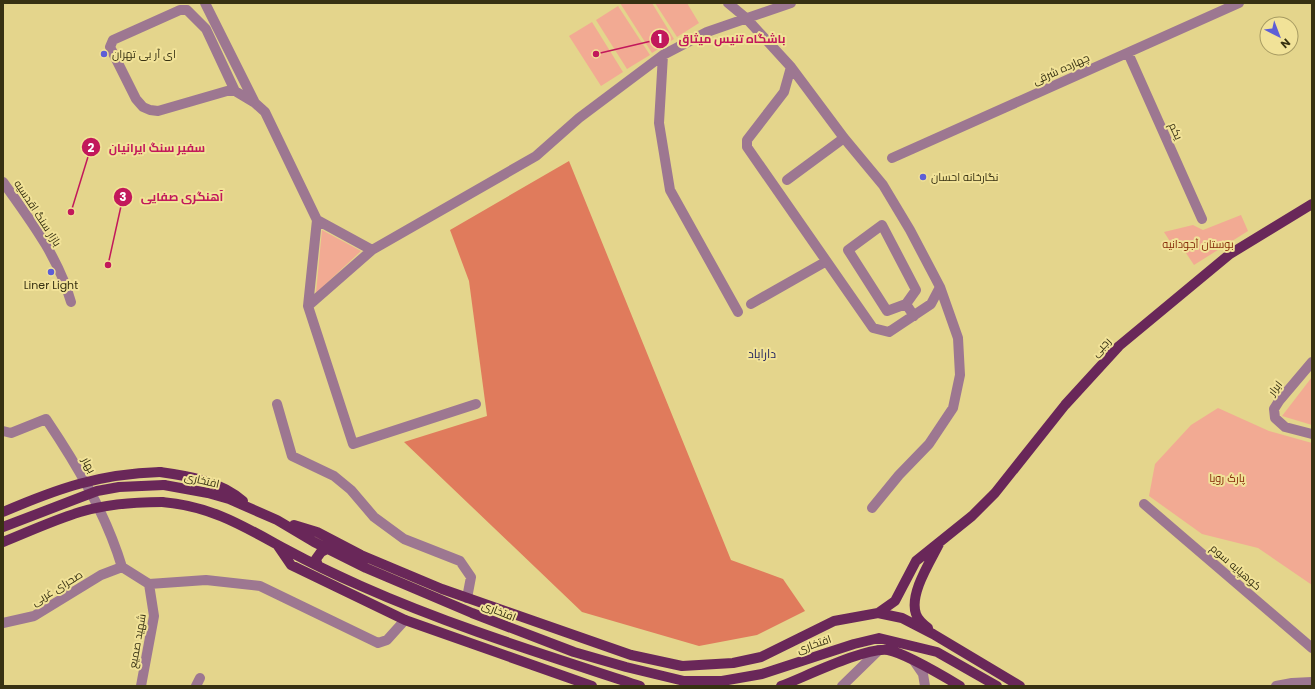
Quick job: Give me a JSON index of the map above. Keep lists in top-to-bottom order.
{
  "streets": {
    "main road": ["رجبی", "افتخاری"],
    "street": [
      "چهارده شرقی",
      "یکم",
      "بازار سنگ اقدسیه",
      "ابرار",
      "بهار",
      "کوهپایه سوم",
      "صحرای غربی",
      "شهید صمیع"
    ]
  },
  "crossings": [
    ["چهارده شرقی", "یکم"],
    ["بهار", "صحرای غربی"]
  ],
  "districts": ["داراباد"],
  "parks": ["بوستان آجودانیه", "پارک رویا"],
  "places": [
    "ای آر بی تهران",
    "باشگاه تنيس ميثاق",
    "نگارخانه احسان",
    "سفیر سنگ ایرانیان",
    "آهنگری صفایی",
    "Liner Light"
  ],
  "north": "bottom right"
}
